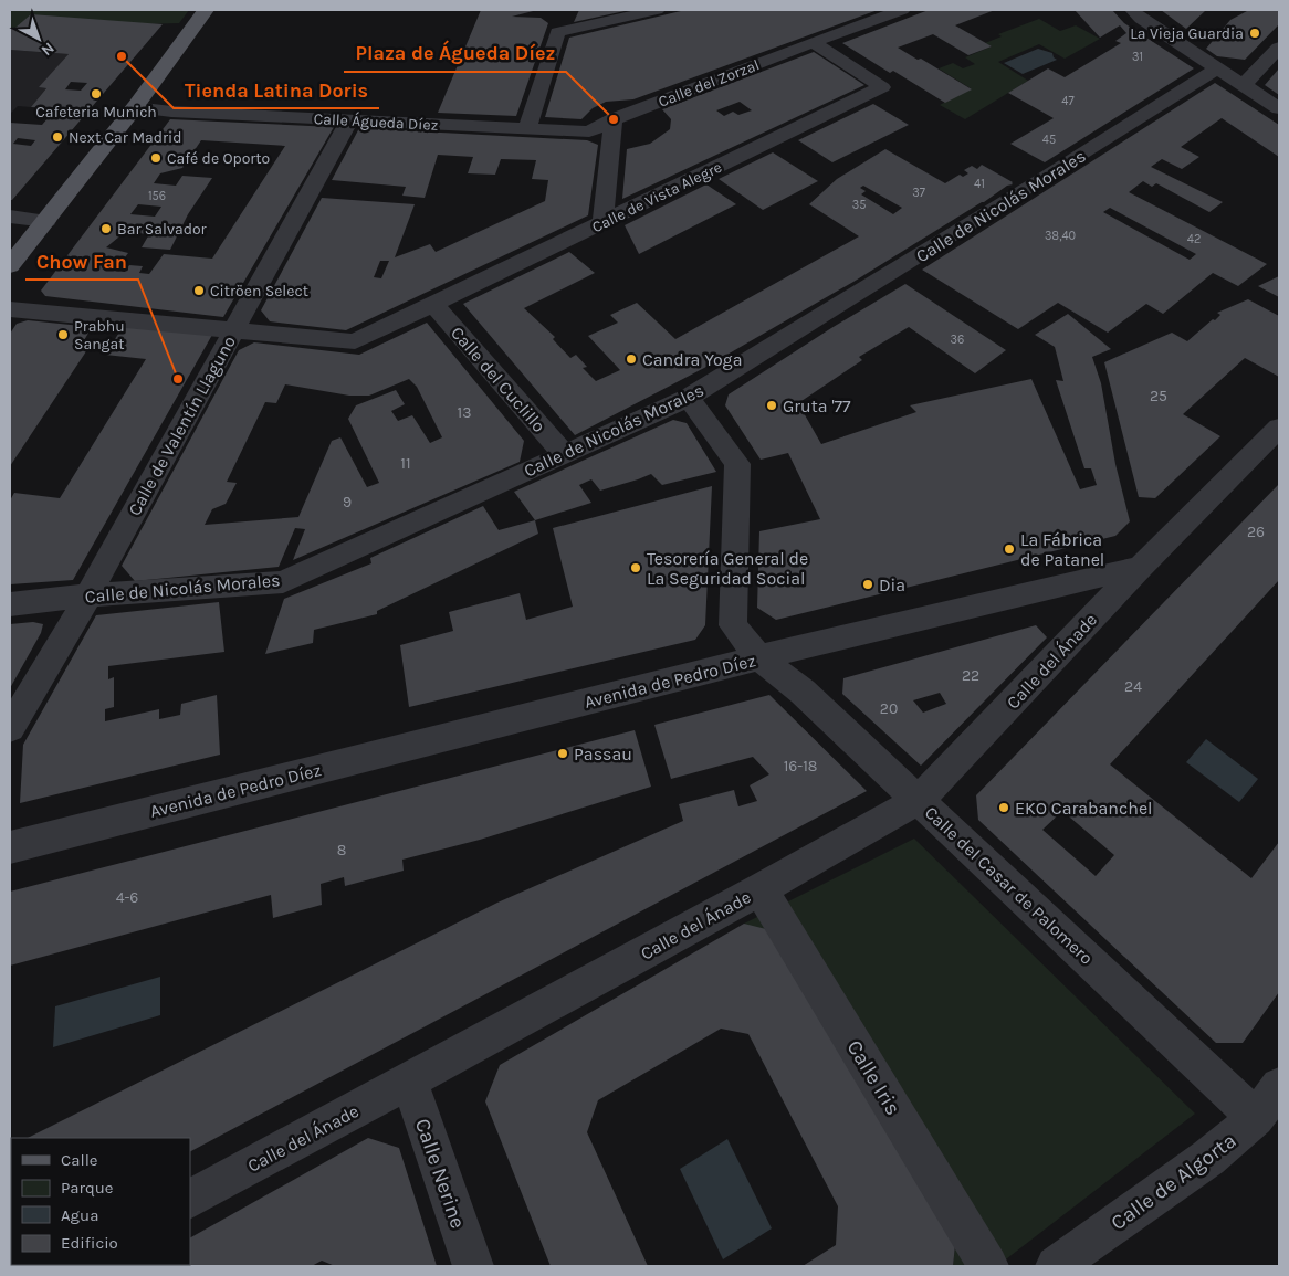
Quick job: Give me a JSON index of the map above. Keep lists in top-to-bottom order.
{
  "streets": {
    "street": [
      "Calle del Zorzal",
      "Calle Águeda Díez",
      "Calle de Vista Alegre",
      "Calle de Nicolás Morales",
      "Calle del Cuclillo",
      "Calle de Valentín Llaguno",
      "Calle del Ánade",
      "Avenida de Pedro Díez",
      "Calle del Casar de Palomero",
      "Calle Iris",
      "Calle Nerine",
      "Calle de Algorta"
    ]
  },
  "crossings": [
    ["Calle del Zorzal", "Calle Águeda Díez"],
    ["Calle del Zorzal", "Calle de Vista Alegre"],
    ["Calle Águeda Díez", "Calle de Valentín Llaguno"],
    ["Calle de Vista Alegre", "Calle del Cuclillo"],
    ["Calle de Vista Alegre", "Calle de Valentín Llaguno"],
    ["Calle de Nicolás Morales", "Calle del Cuclillo"],
    ["Calle de Nicolás Morales", "Calle de Valentín Llaguno"],
    ["Calle del Ánade", "Avenida de Pedro Díez"],
    ["Calle del Ánade", "Calle del Casar de Palomero"],
    ["Calle del Ánade", "Calle Iris"],
    ["Calle del Ánade", "Calle Nerine"],
    ["Avenida de Pedro Díez", "Calle del Casar de Palomero"],
    ["Calle del Casar de Palomero", "Calle de Algorta"]
  ],
  "places": [
    "La Vieja Guardia",
    "Tienda Latina Doris",
    "Cafeteria Munich",
    "Plaza de Águeda Díez",
    "Next Car Madrid",
    "Café de Oporto",
    "Bar Salvador",
    "Citröen Select",
    "Prabhu Sangat",
    "Candra Yoga",
    "Chow Fan",
    "Gruta '77",
    "La Fábrica de Patanel",
    "Tesorería General de La Seguridad Social",
    "Dia",
    "Passau",
    "EKO Carabanchel"
  ],
  "house_numbers": [
    "31",
    "47",
    "45",
    "41",
    "37",
    "156",
    "35",
    "38,40",
    "42",
    "36",
    "25",
    "13",
    "11",
    "9",
    "26",
    "22",
    "24",
    "20",
    "16-18",
    "8",
    "4-6"
  ],
  "legend": [
    "Calle",
    "Parque",
    "Agua",
    "Edificio"
  ],
  "north": "bottom right"
}
